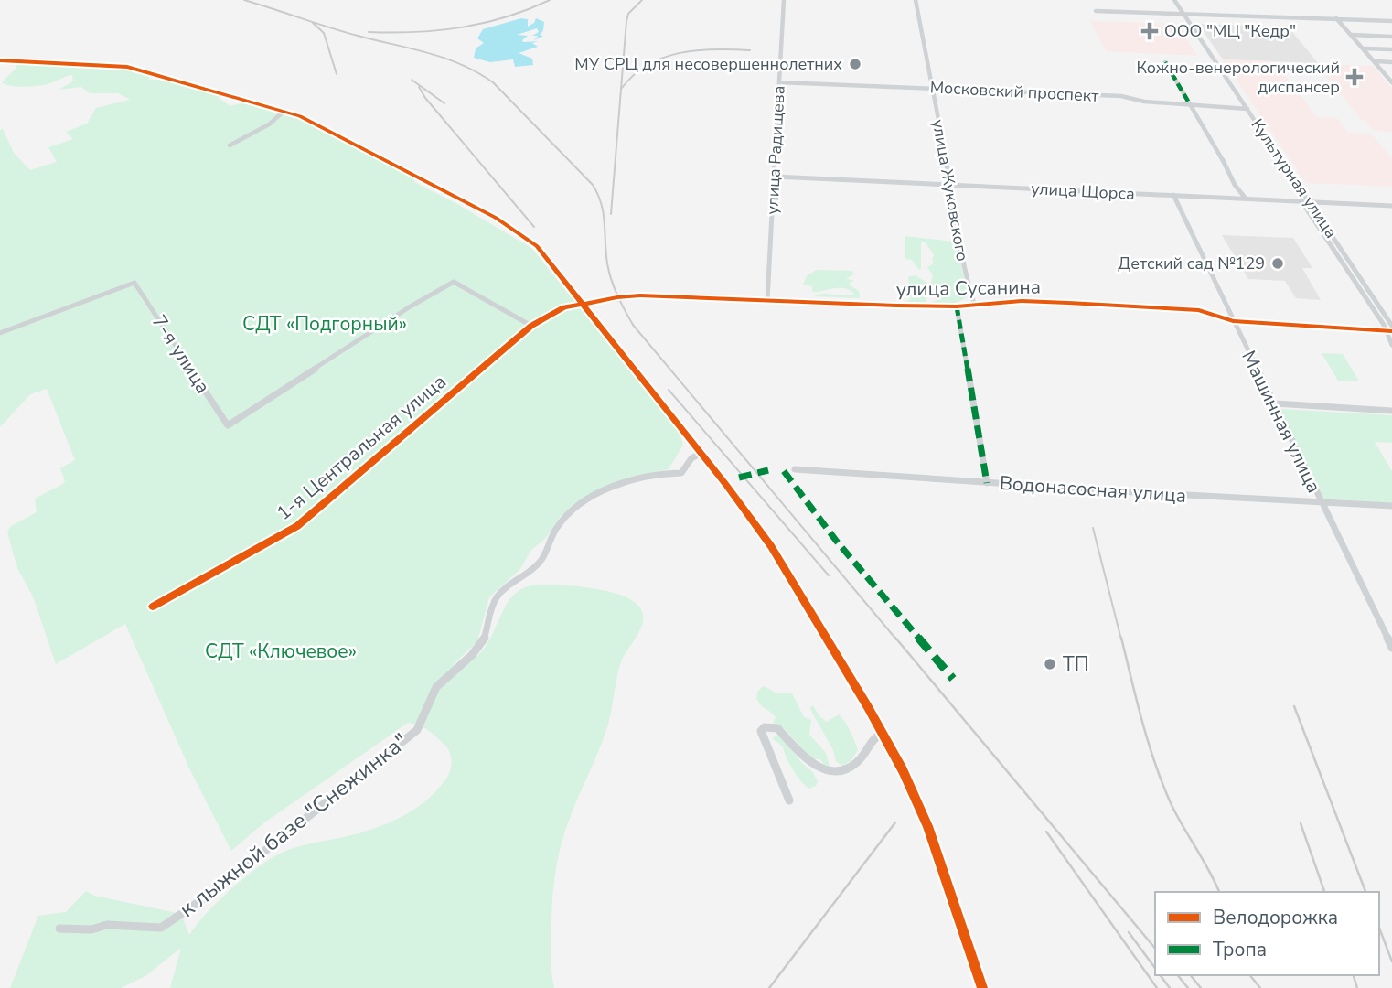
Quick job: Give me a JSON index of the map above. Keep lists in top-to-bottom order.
{
  "streets": {
    "street": [
      "Московский проспект",
      "улица Радищева",
      "Культурная улица",
      "улица Жуковского",
      "улица Щорса",
      "улица Сусанина",
      "7-я улица",
      "Машинная улица",
      "1-я Центральная улица",
      "Водонасосная улица",
      "к лыжной базе \"Снежинка\""
    ]
  },
  "crossings": [
    ["Московский проспект", "улица Радищева"],
    ["Московский проспект", "Культурная улица"],
    ["Московский проспект", "улица Жуковского"],
    ["улица Радищева", "улица Щорса"],
    ["улица Радищева", "улица Сусанина"],
    ["Культурная улица", "улица Щорса"],
    ["Культурная улица", "улица Сусанина"],
    ["улица Жуковского", "улица Щорса"],
    ["улица Жуковского", "улица Сусанина"],
    ["улица Щорса", "Машинная улица"],
    ["улица Сусанина", "Машинная улица"],
    ["улица Сусанина", "1-я Центральная улица"],
    ["7-я улица", "1-я Центральная улица"],
    ["Машинная улица", "Водонасосная улица"]
  ],
  "parks": ["СДТ «Подгорный»", "СДТ «Ключевое»"],
  "places": {
    "health": ["ООО \"МЦ \"Кедр\"", "Кожно-венерологический диспансер"],
    "other": ["МУ СРЦ для несовершеннолетних", "Детский сад №129", "ТП"]
  },
  "legend": ["Велодорожка", "Тропа"]
}
